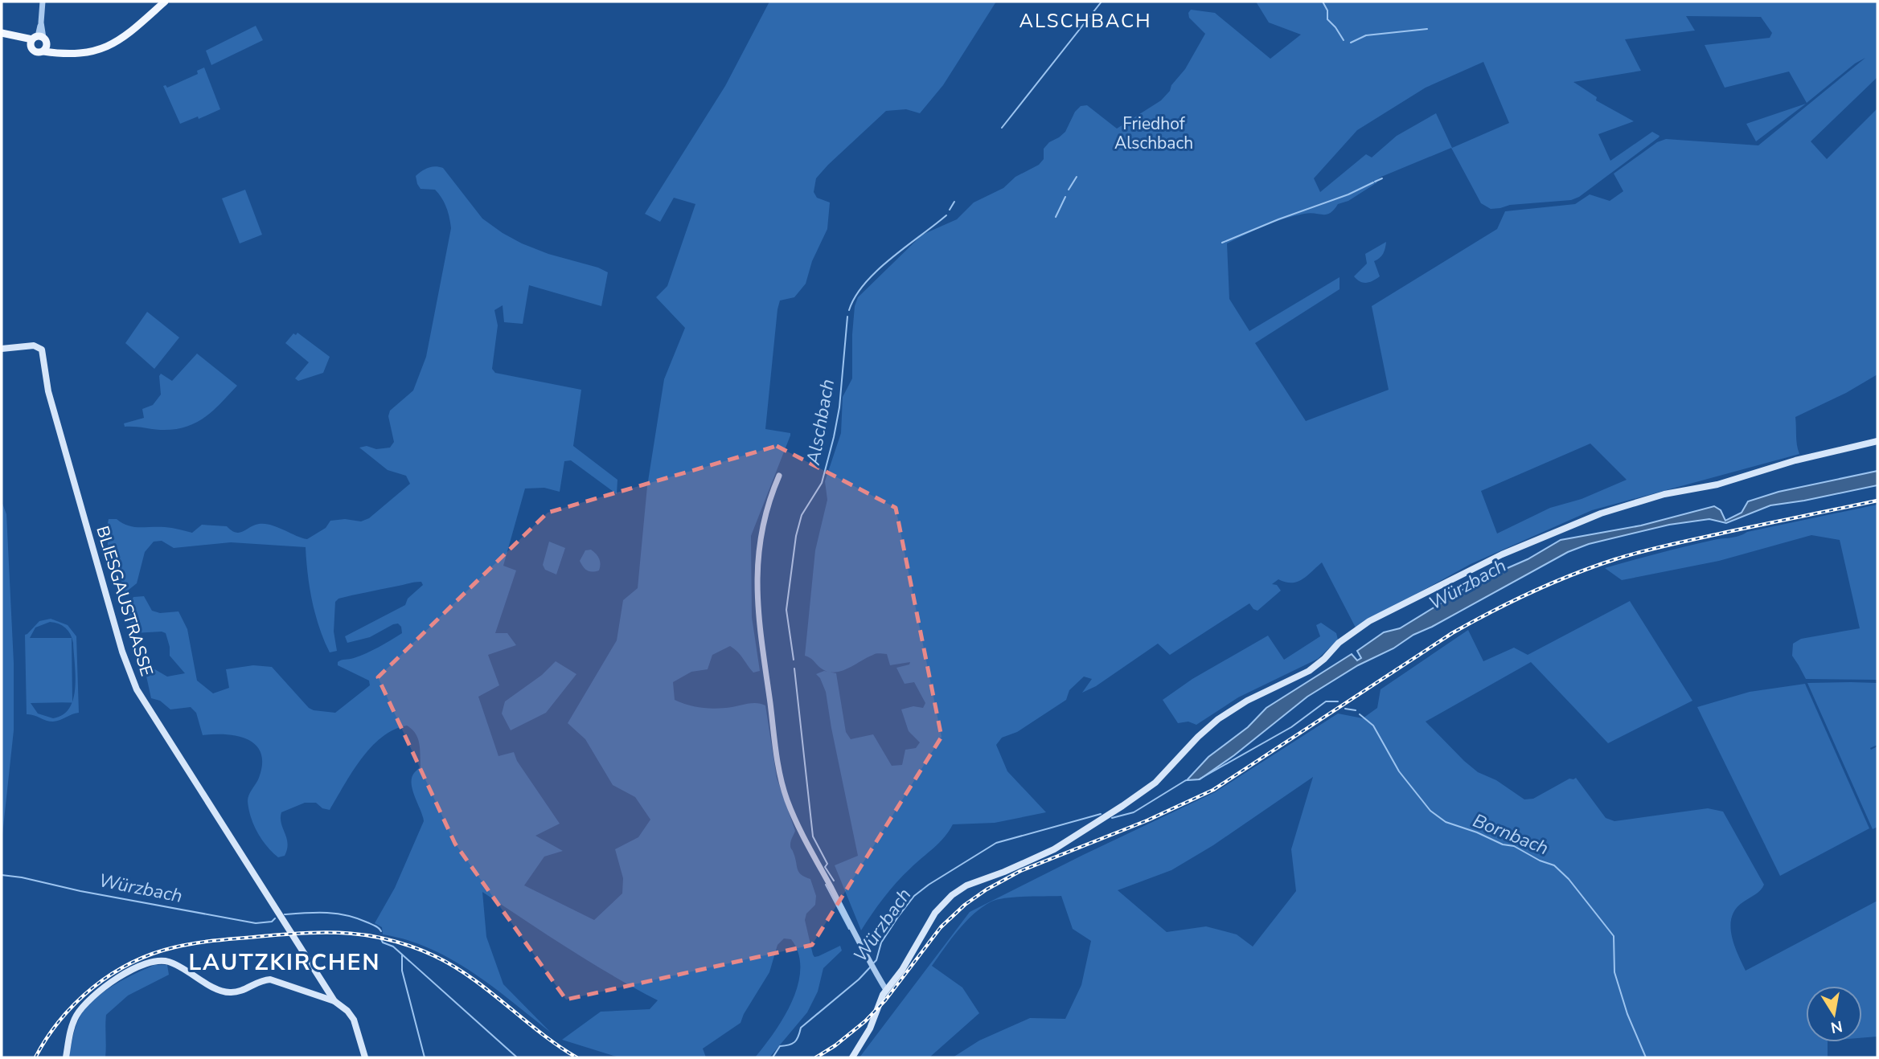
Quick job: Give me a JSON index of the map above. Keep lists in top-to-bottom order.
{
  "streets": {
    "main road": ["BLIESGAUSTRASSE"]
  },
  "districts": ["ALSCHBACH", "LAUTZKIRCHEN"],
  "water": ["Alschbach", "Würzbach", "Bornbach"],
  "parks": ["Friedhof Alschbach"],
  "north": "bottom"
}
